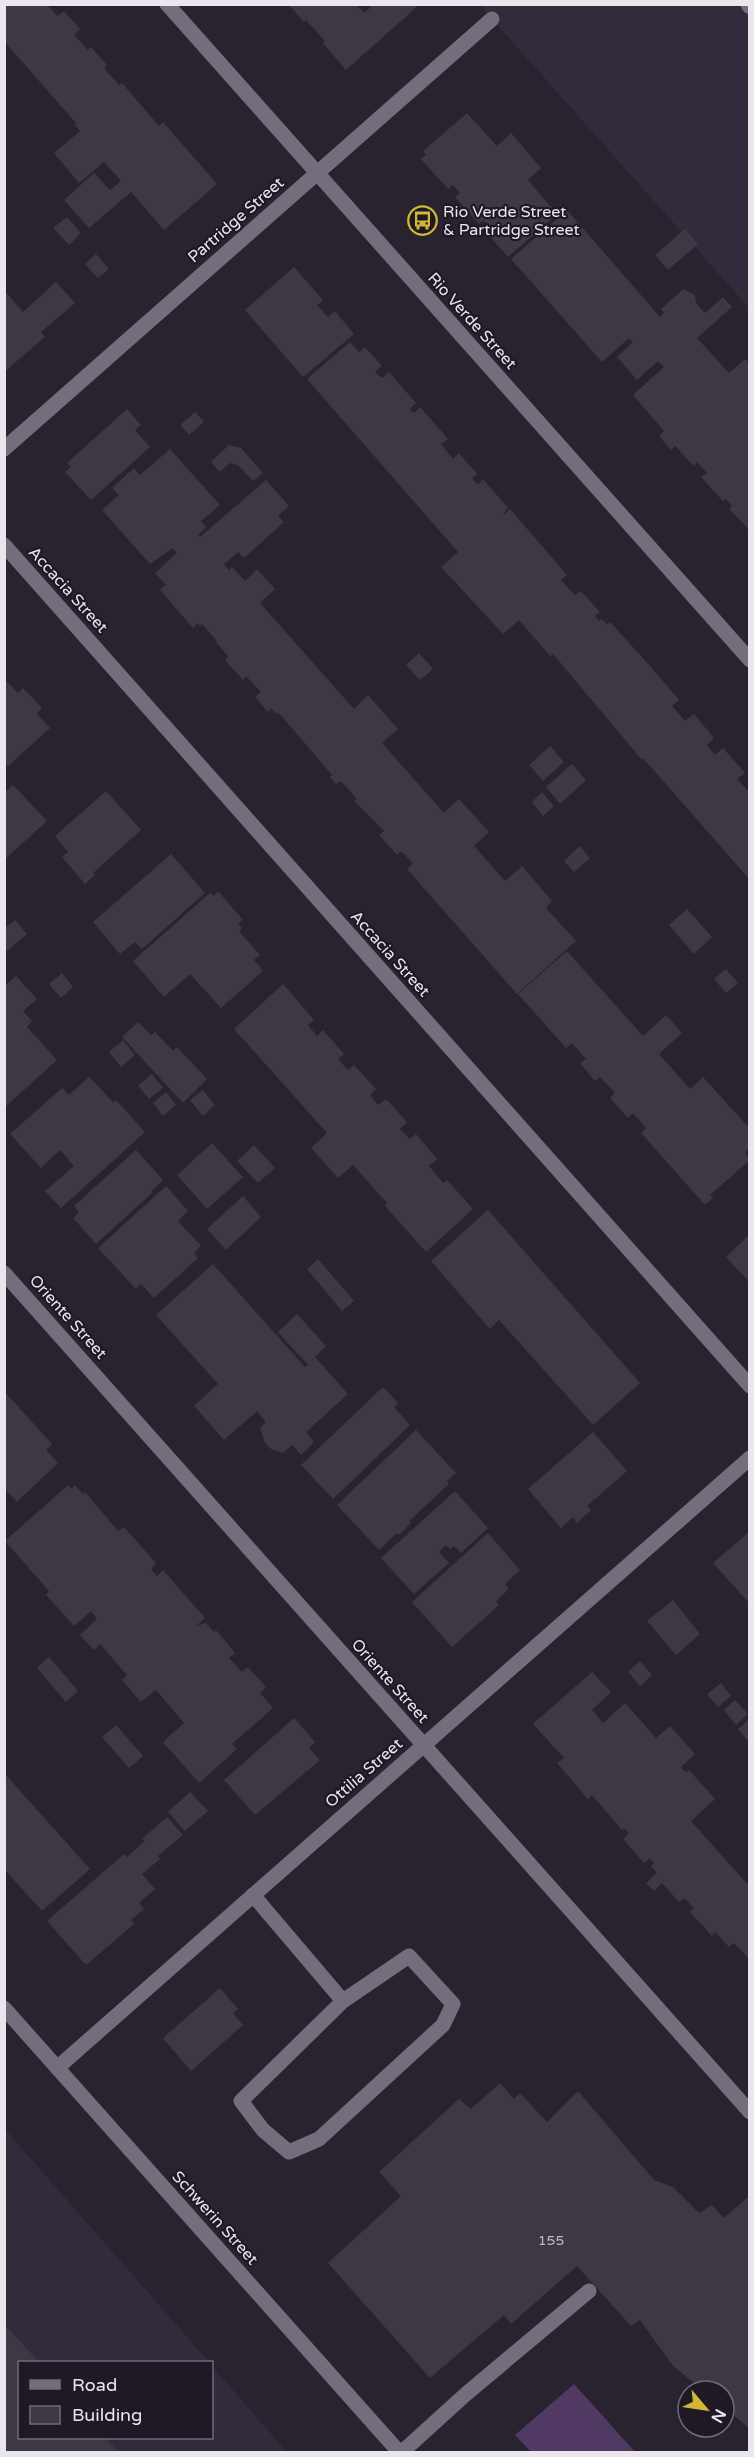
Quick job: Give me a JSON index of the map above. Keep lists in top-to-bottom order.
{
  "streets": {
    "street": [
      "Partridge Street",
      "Rio Verde Street",
      "Accacia Street",
      "Oriente Street",
      "Ottilia Street",
      "Schwerin Street"
    ]
  },
  "crossings": [
    ["Partridge Street", "Rio Verde Street"],
    ["Oriente Street", "Ottilia Street"],
    ["Ottilia Street", "Schwerin Street"]
  ],
  "places": {
    "bus stop": ["Rio Verde Street & Partridge Street"]
  },
  "house_numbers": ["155"],
  "legend": ["Road", "Building"],
  "north": "bottom right"
}
